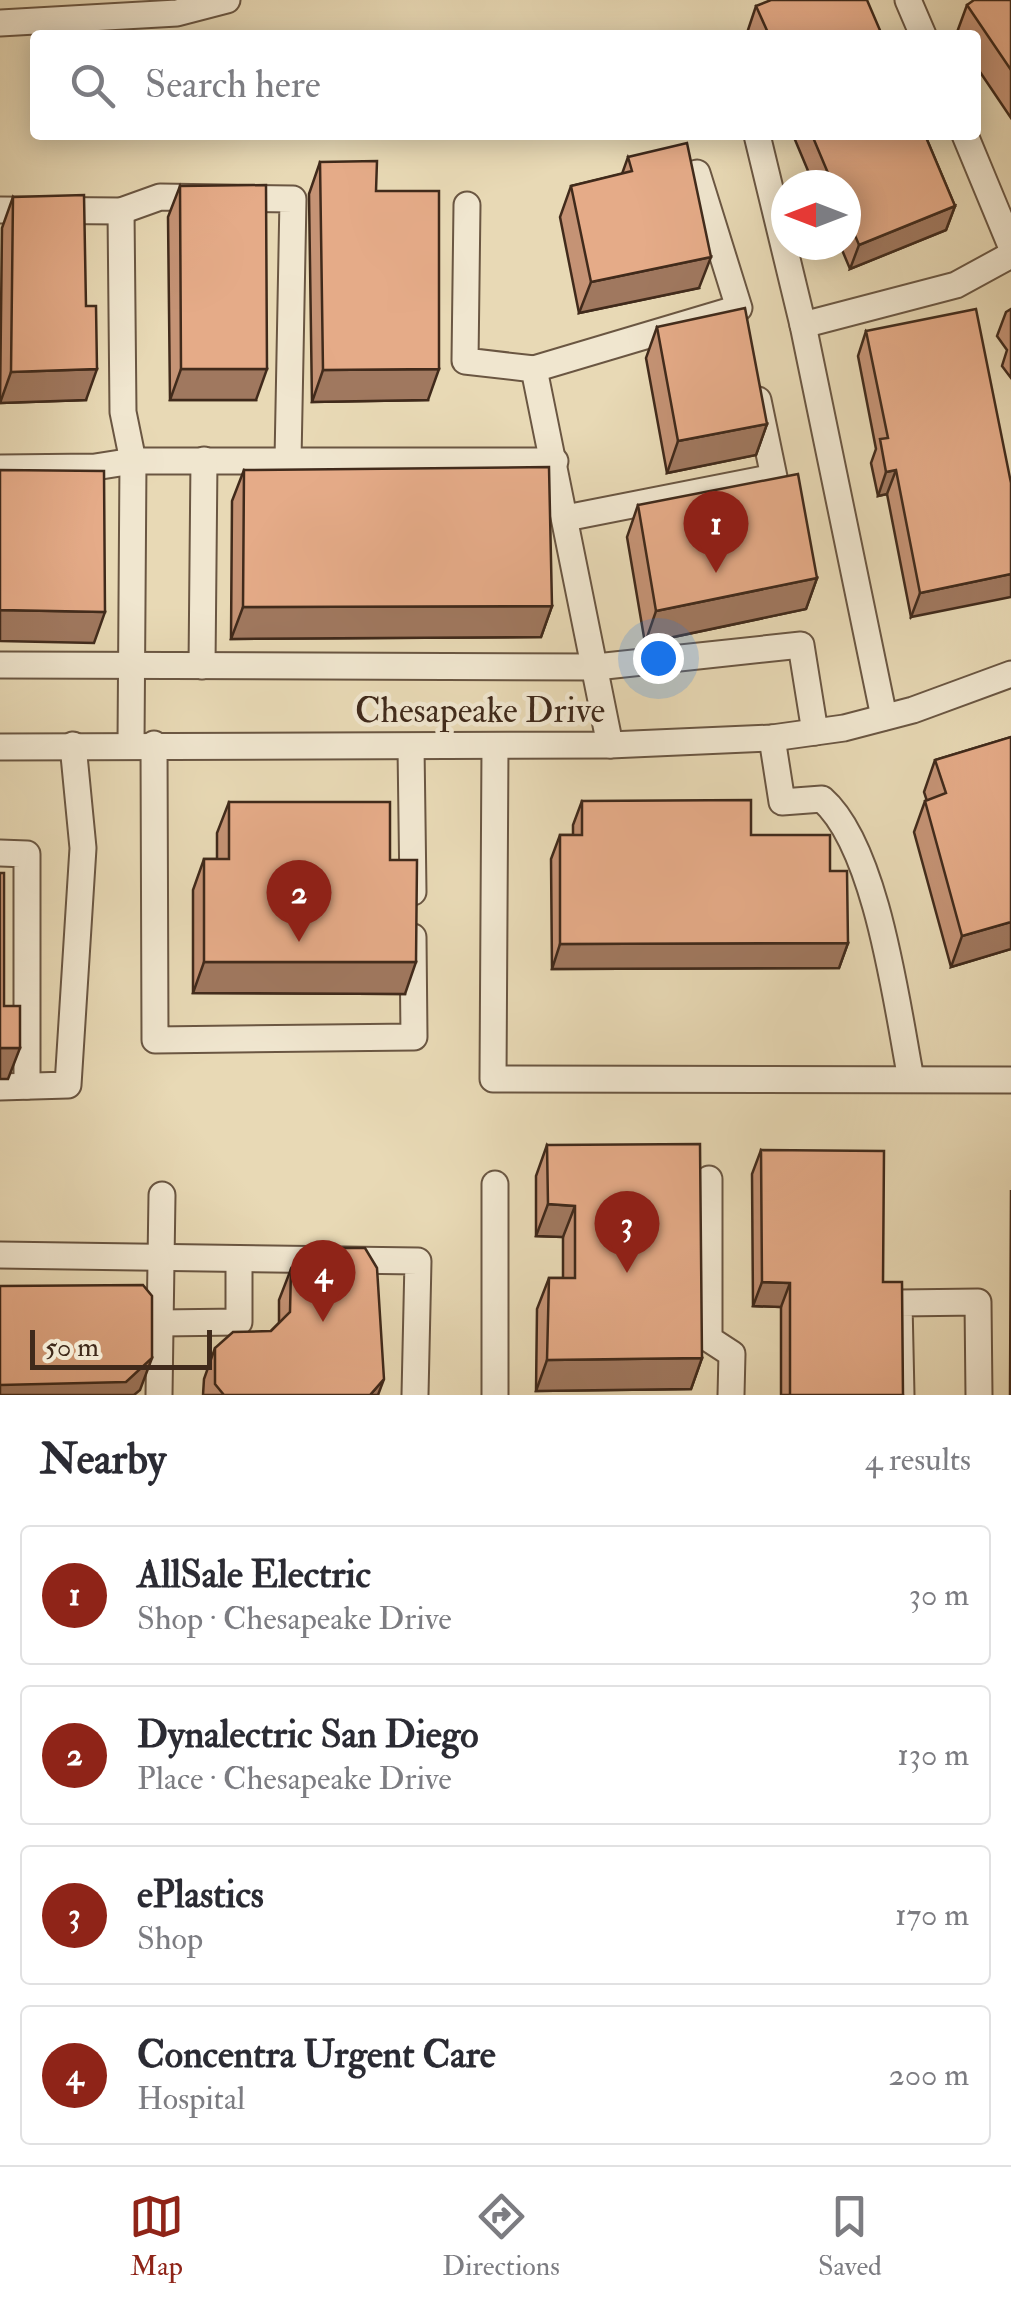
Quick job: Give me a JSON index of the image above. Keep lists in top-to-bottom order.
{
  "streets": {
    "street": ["Chesapeake Drive"]
  },
  "scale_bar": "50 m",
  "north": "left",
  "page": {
    "search": "Search here",
    "pins": [
      "1",
      "2",
      "3",
      "4"
    ],
    "scale": "50 m",
    "heading": ["Nearby", "4 results"],
    "list": [
      {
        "mark": "1",
        "name": "AllSale Electric",
        "note": "Shop · Chesapeake Drive",
        "value": "30 m"
      },
      {
        "mark": "2",
        "name": "Dynalectric San Diego",
        "note": "Place · Chesapeake Drive",
        "value": "130 m"
      },
      {
        "mark": "3",
        "name": "ePlastics",
        "note": "Shop",
        "value": "170 m"
      },
      {
        "mark": "4",
        "name": "Concentra Urgent Care",
        "note": "Hospital",
        "value": "200 m"
      }
    ],
    "nav": ["Map", "Directions", "Saved"]
  }
}
